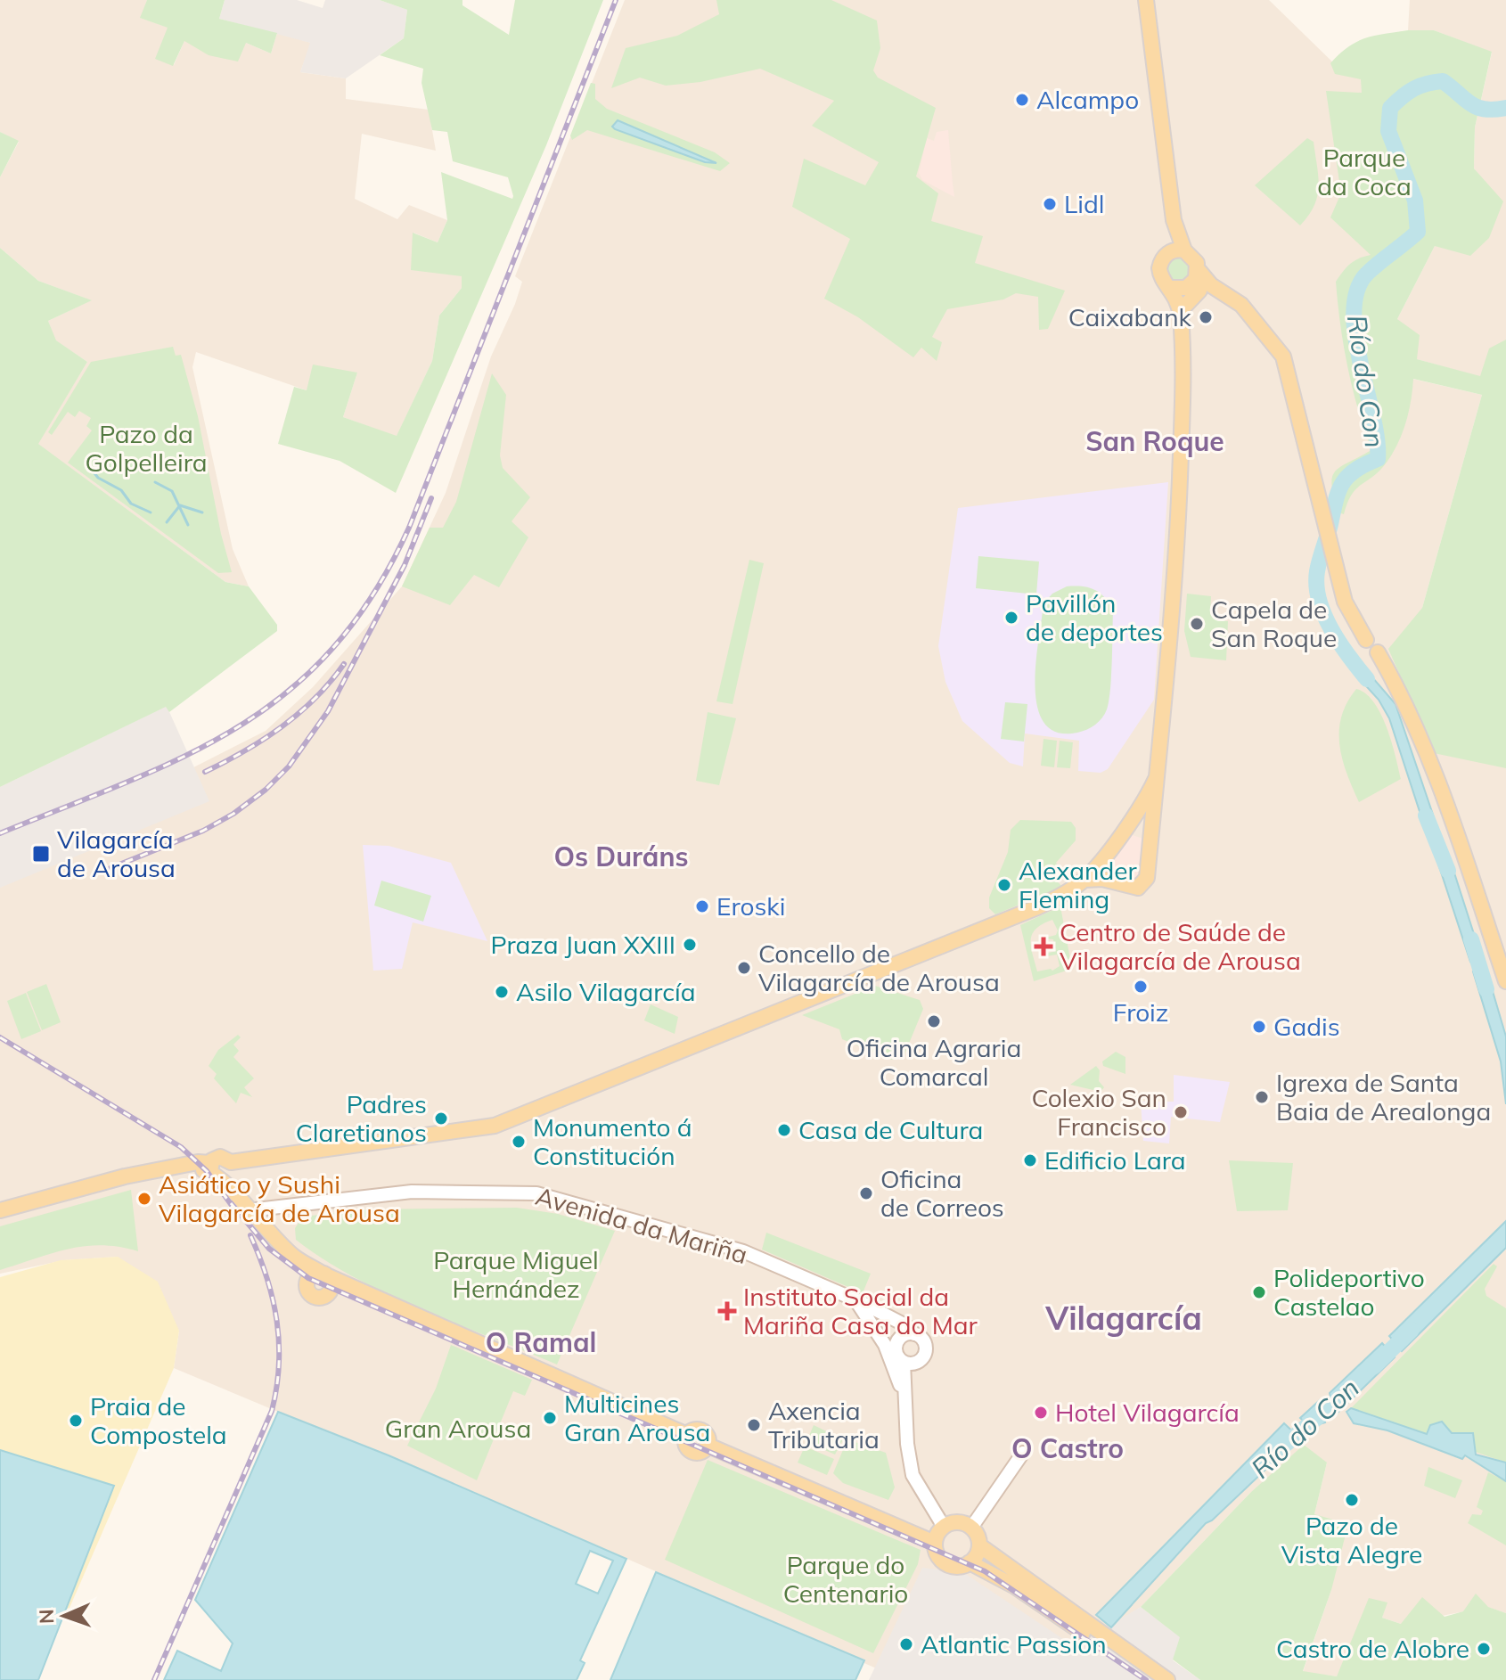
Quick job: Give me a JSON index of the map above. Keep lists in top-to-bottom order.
{
  "streets": {
    "street": ["Avenida da Mariña"]
  },
  "districts": [
    "San Roque",
    "Os Duráns",
    "Vilagarcía",
    "O Ramal",
    "O Castro"
  ],
  "water": ["Río do Con"],
  "parks": [
    "Parque da Coca",
    "Pazo da Golpelleira",
    "Parque Miguel Hernández",
    "Gran Arousa",
    "Parque do Centenario"
  ],
  "places": {
    "other": [
      "Alcampo",
      "Lidl",
      "Caixabank",
      "Pavillón de deportes",
      "Capela de San Roque",
      "Alexander Fleming",
      "Eroski",
      "Praza Juan XXIII",
      "Concello de Vilagarcía de Arousa",
      "Froiz",
      "Asilo Vilagarcía",
      "Oficina Agraria Comarcal",
      "Gadis",
      "Igrexa de Santa Baia de Arealonga",
      "Colexio San Francisco",
      "Padres Claretianos",
      "Casa de Cultura",
      "Monumento á Constitución",
      "Edificio Lara",
      "Oficina de Correos",
      "Asiático y Sushi Vilagarcía de Arousa",
      "Polideportivo Castelao",
      "Hotel Vilagarcía",
      "Multicines Gran Arousa",
      "Praia de Compostela",
      "Axencia Tributaria",
      "Pazo de Vista Alegre",
      "Atlantic Passion",
      "Castro de Alobre"
    ],
    "transit": ["Vilagarcía de Arousa"],
    "health": ["Centro de Saúde de Vilagarcía de Arousa", "Instituto Social da Mariña Casa do Mar"]
  },
  "north": "left"
}
